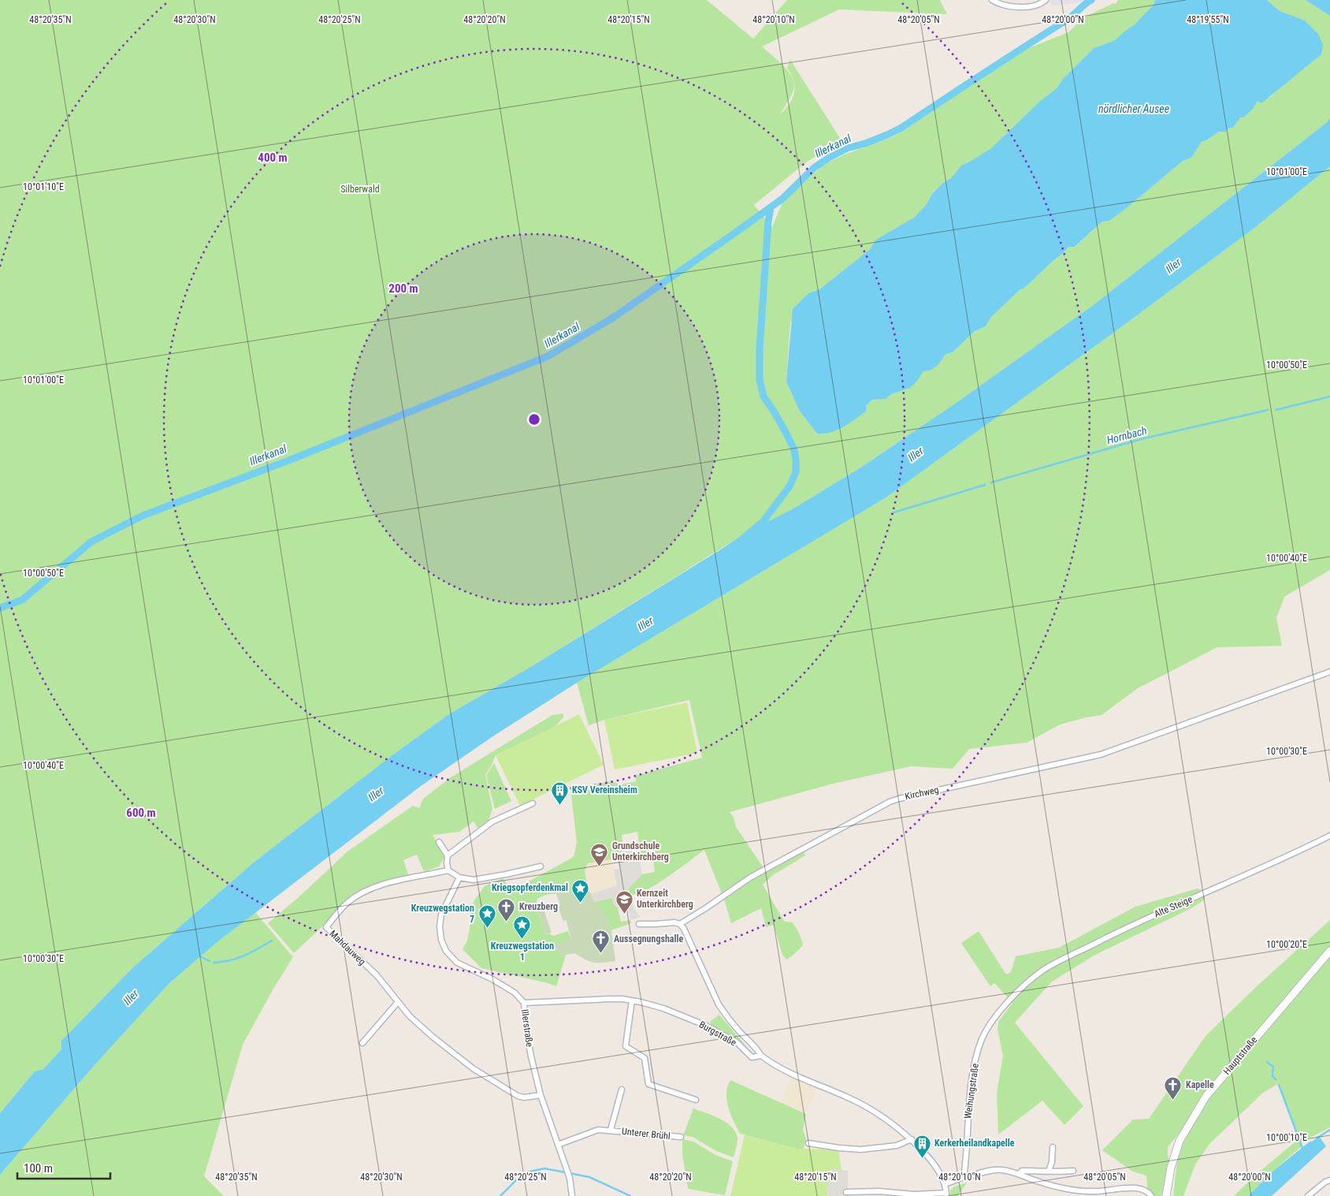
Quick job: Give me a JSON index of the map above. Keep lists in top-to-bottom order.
{
  "streets": {
    "main road": ["Hauptstraße"],
    "street": [
      "Kirchweg",
      "Alte Steige",
      "Mahdauweg",
      "Illerstraße",
      "Burgstraße",
      "Weihungstraße",
      "Unterer Brühl"
    ]
  },
  "crossings": [
    ["Alte Steige", "Weihungstraße"],
    ["Mahdauweg", "Illerstraße"],
    ["Illerstraße", "Burgstraße"],
    ["Illerstraße", "Unterer Brühl"]
  ],
  "water": [
    "nördlicher Ausee",
    "Illerkanal",
    "Iller",
    "Hornbach"
  ],
  "parks": ["Silberwald"],
  "places": {
    "building": ["KSV Vereinsheim", "Kerkerheilandkapelle"],
    "school or university": ["Grundschule Unterkirchberg", "Kernzeit Unterkirchberg"],
    "place": ["Kriegsopferdenkmal", "Kreuzwegstation 7", "Kreuzwegstation 1"],
    "church": ["Kreuzberg", "Aussegnungshalle", "Kapelle"]
  },
  "scale_bar": "100 m",
  "coordinates": [
    "48°20'35\"N",
    "48°20'30\"N",
    "48°20'25\"N",
    "48°20'20\"N",
    "48°20'15\"N",
    "48°20'10\"N",
    "48°20'05\"N",
    "48°20'00\"N",
    "48°19'55\"N",
    "10°01'00\"E",
    "10°01'10\"E",
    "10°00'50\"E",
    "10°00'40\"E",
    "10°00'30\"E",
    "10°00'20\"E",
    "10°00'10\"E"
  ],
  "rings": ["400 m", "200 m", "600 m"]
}
